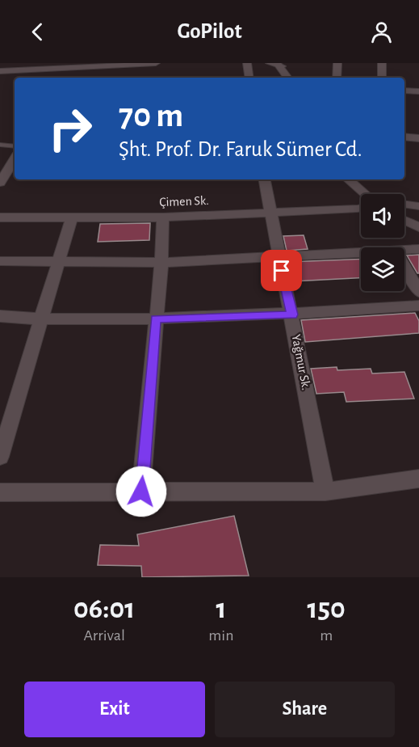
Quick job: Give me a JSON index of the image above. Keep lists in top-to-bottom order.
{
  "streets": {
    "street": ["Çimen Sk.", "Yağmur Sk."]
  },
  "crossings": [
    ["Çimen Sk.", "Yağmur Sk."]
  ],
  "page": {
    "header": "GoPilot",
    "turn": ["70 m", "Şht. Prof. Dr. Faruk Sümer Cd."],
    "eta": [
      "06:01",
      "Arrival",
      "1",
      "min",
      "150",
      "m"
    ],
    "buttons": ["Exit", "Share"]
  }
}
